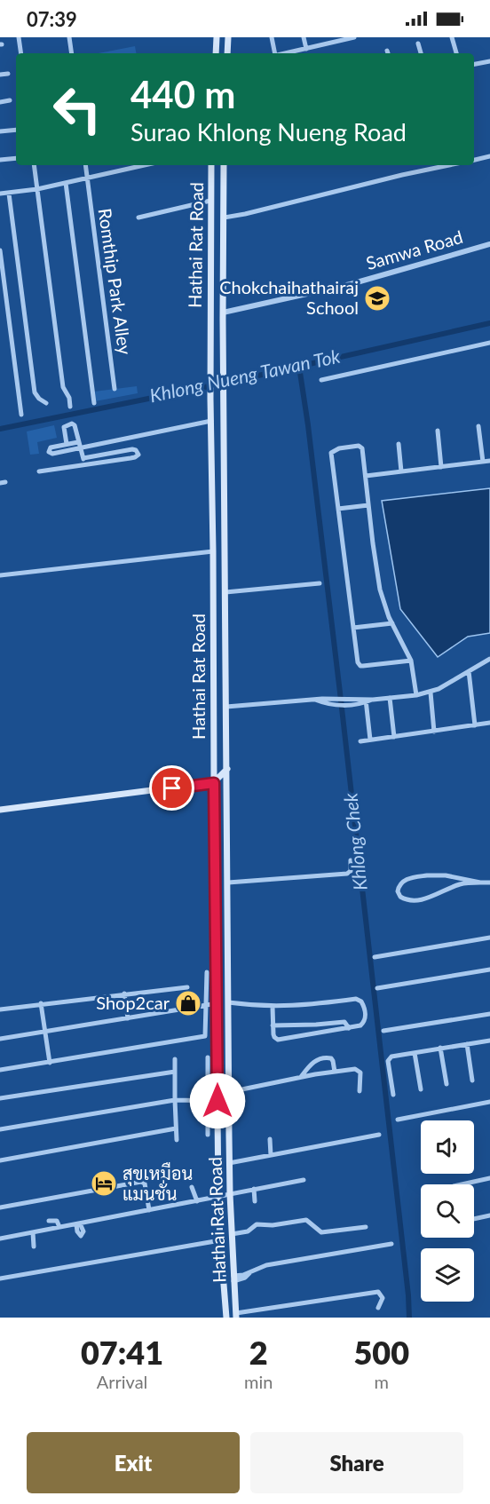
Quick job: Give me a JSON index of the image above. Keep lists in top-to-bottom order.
{
  "streets": {
    "main road": ["Hathai Rat Road"],
    "street": ["Samwa Road", "Romthip Park Alley"]
  },
  "crossings": [
    ["Hathai Rat Road", "Samwa Road"]
  ],
  "water": ["Khlong Nueng Tawan Tok", "Khlong Chek"],
  "places": {
    "school or university": ["Chokchaihathairaj School"],
    "shop": ["Shop2car"],
    "hotel": ["สุขเหมือน แมนชั่น"]
  },
  "page": {
    "status": "07:39",
    "turn": ["440 m", "Surao Khlong Nueng Road"],
    "eta": [
      "07:41",
      "Arrival",
      "2",
      "min",
      "500",
      "m"
    ],
    "buttons": ["Exit", "Share"]
  }
}
